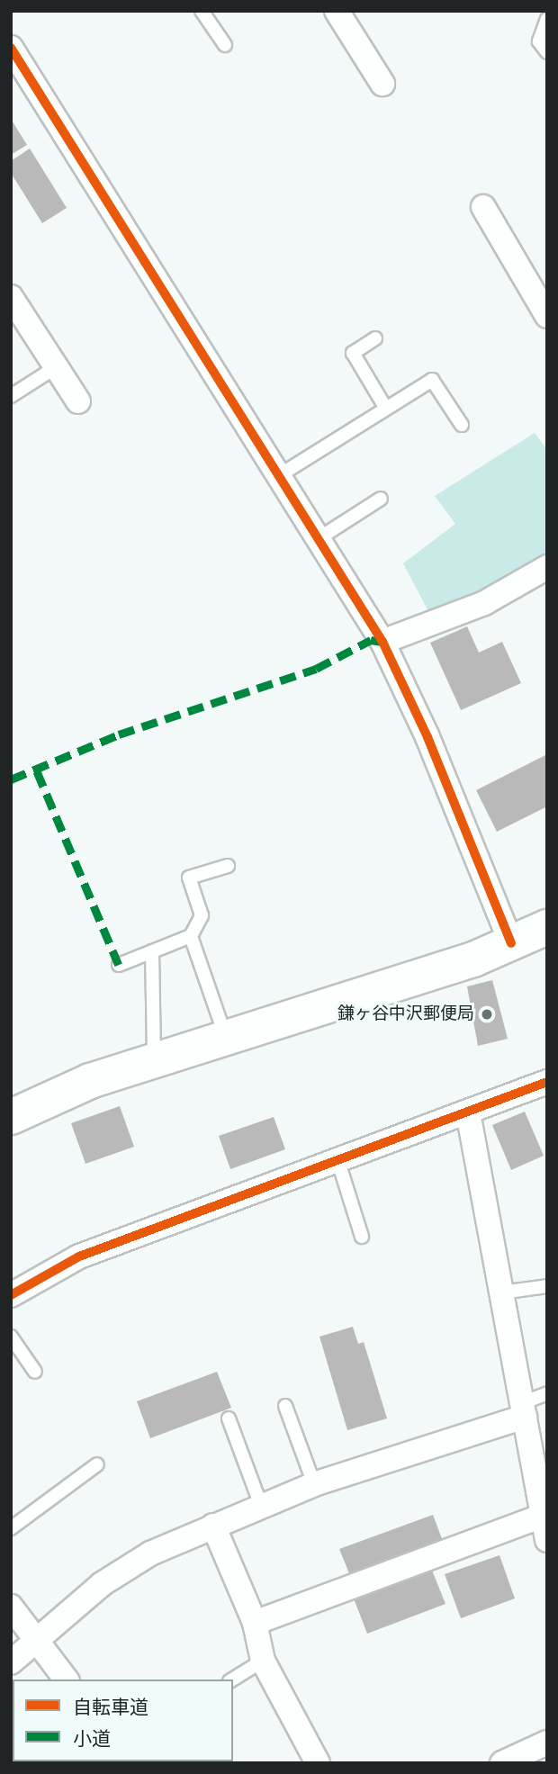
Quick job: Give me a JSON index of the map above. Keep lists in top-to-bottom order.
{
  "places": ["鎌ヶ谷中沢郵便局"],
  "legend": ["自転車道", "小道"]
}
